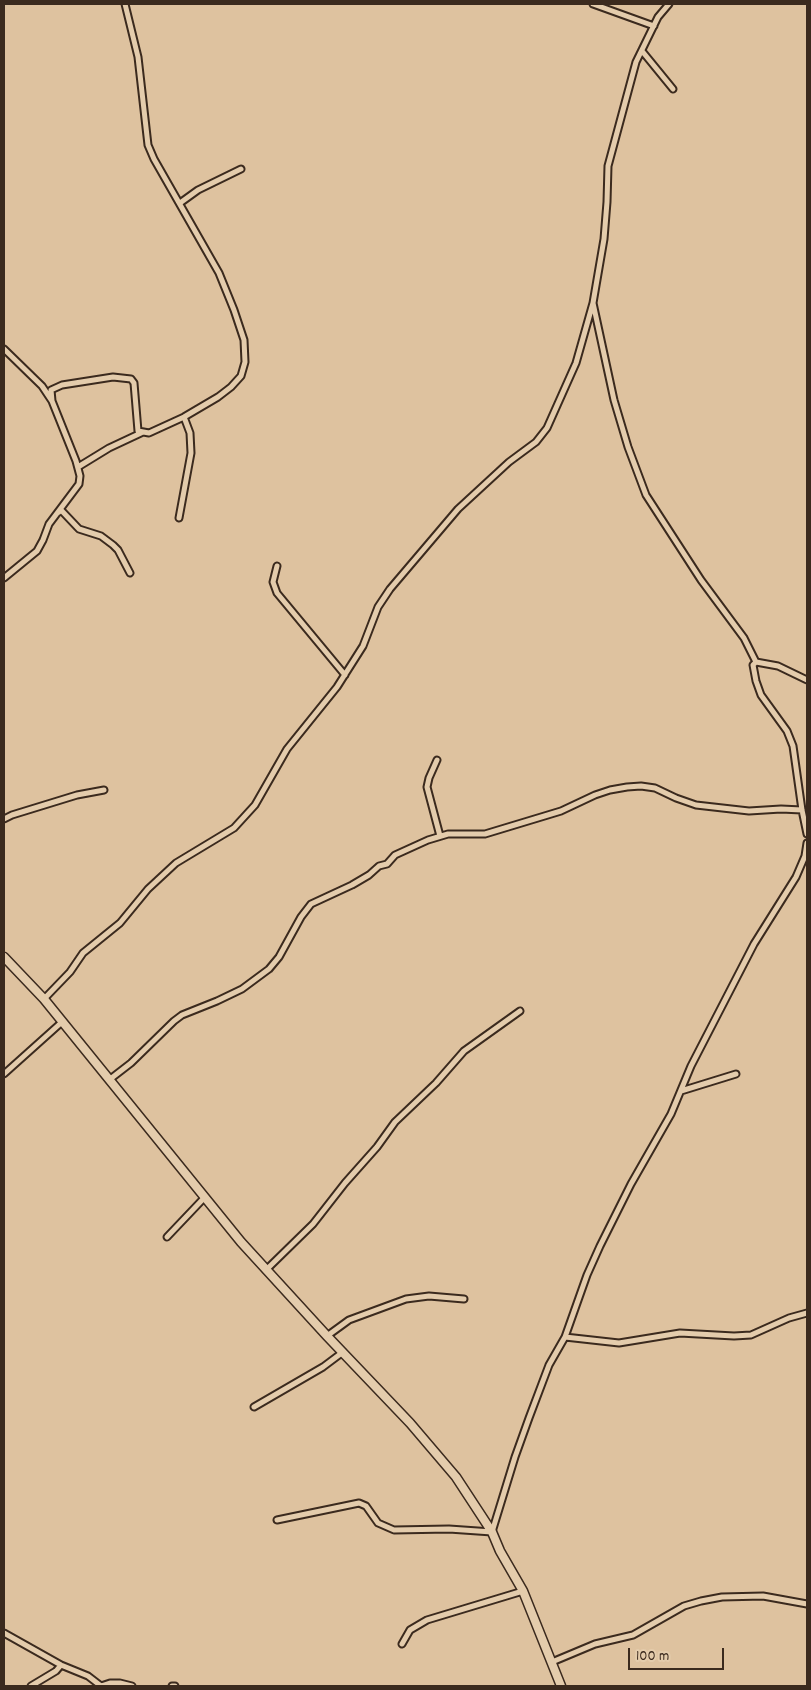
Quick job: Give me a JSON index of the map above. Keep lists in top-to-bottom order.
{
  "scale_bar": "100 m"
}
